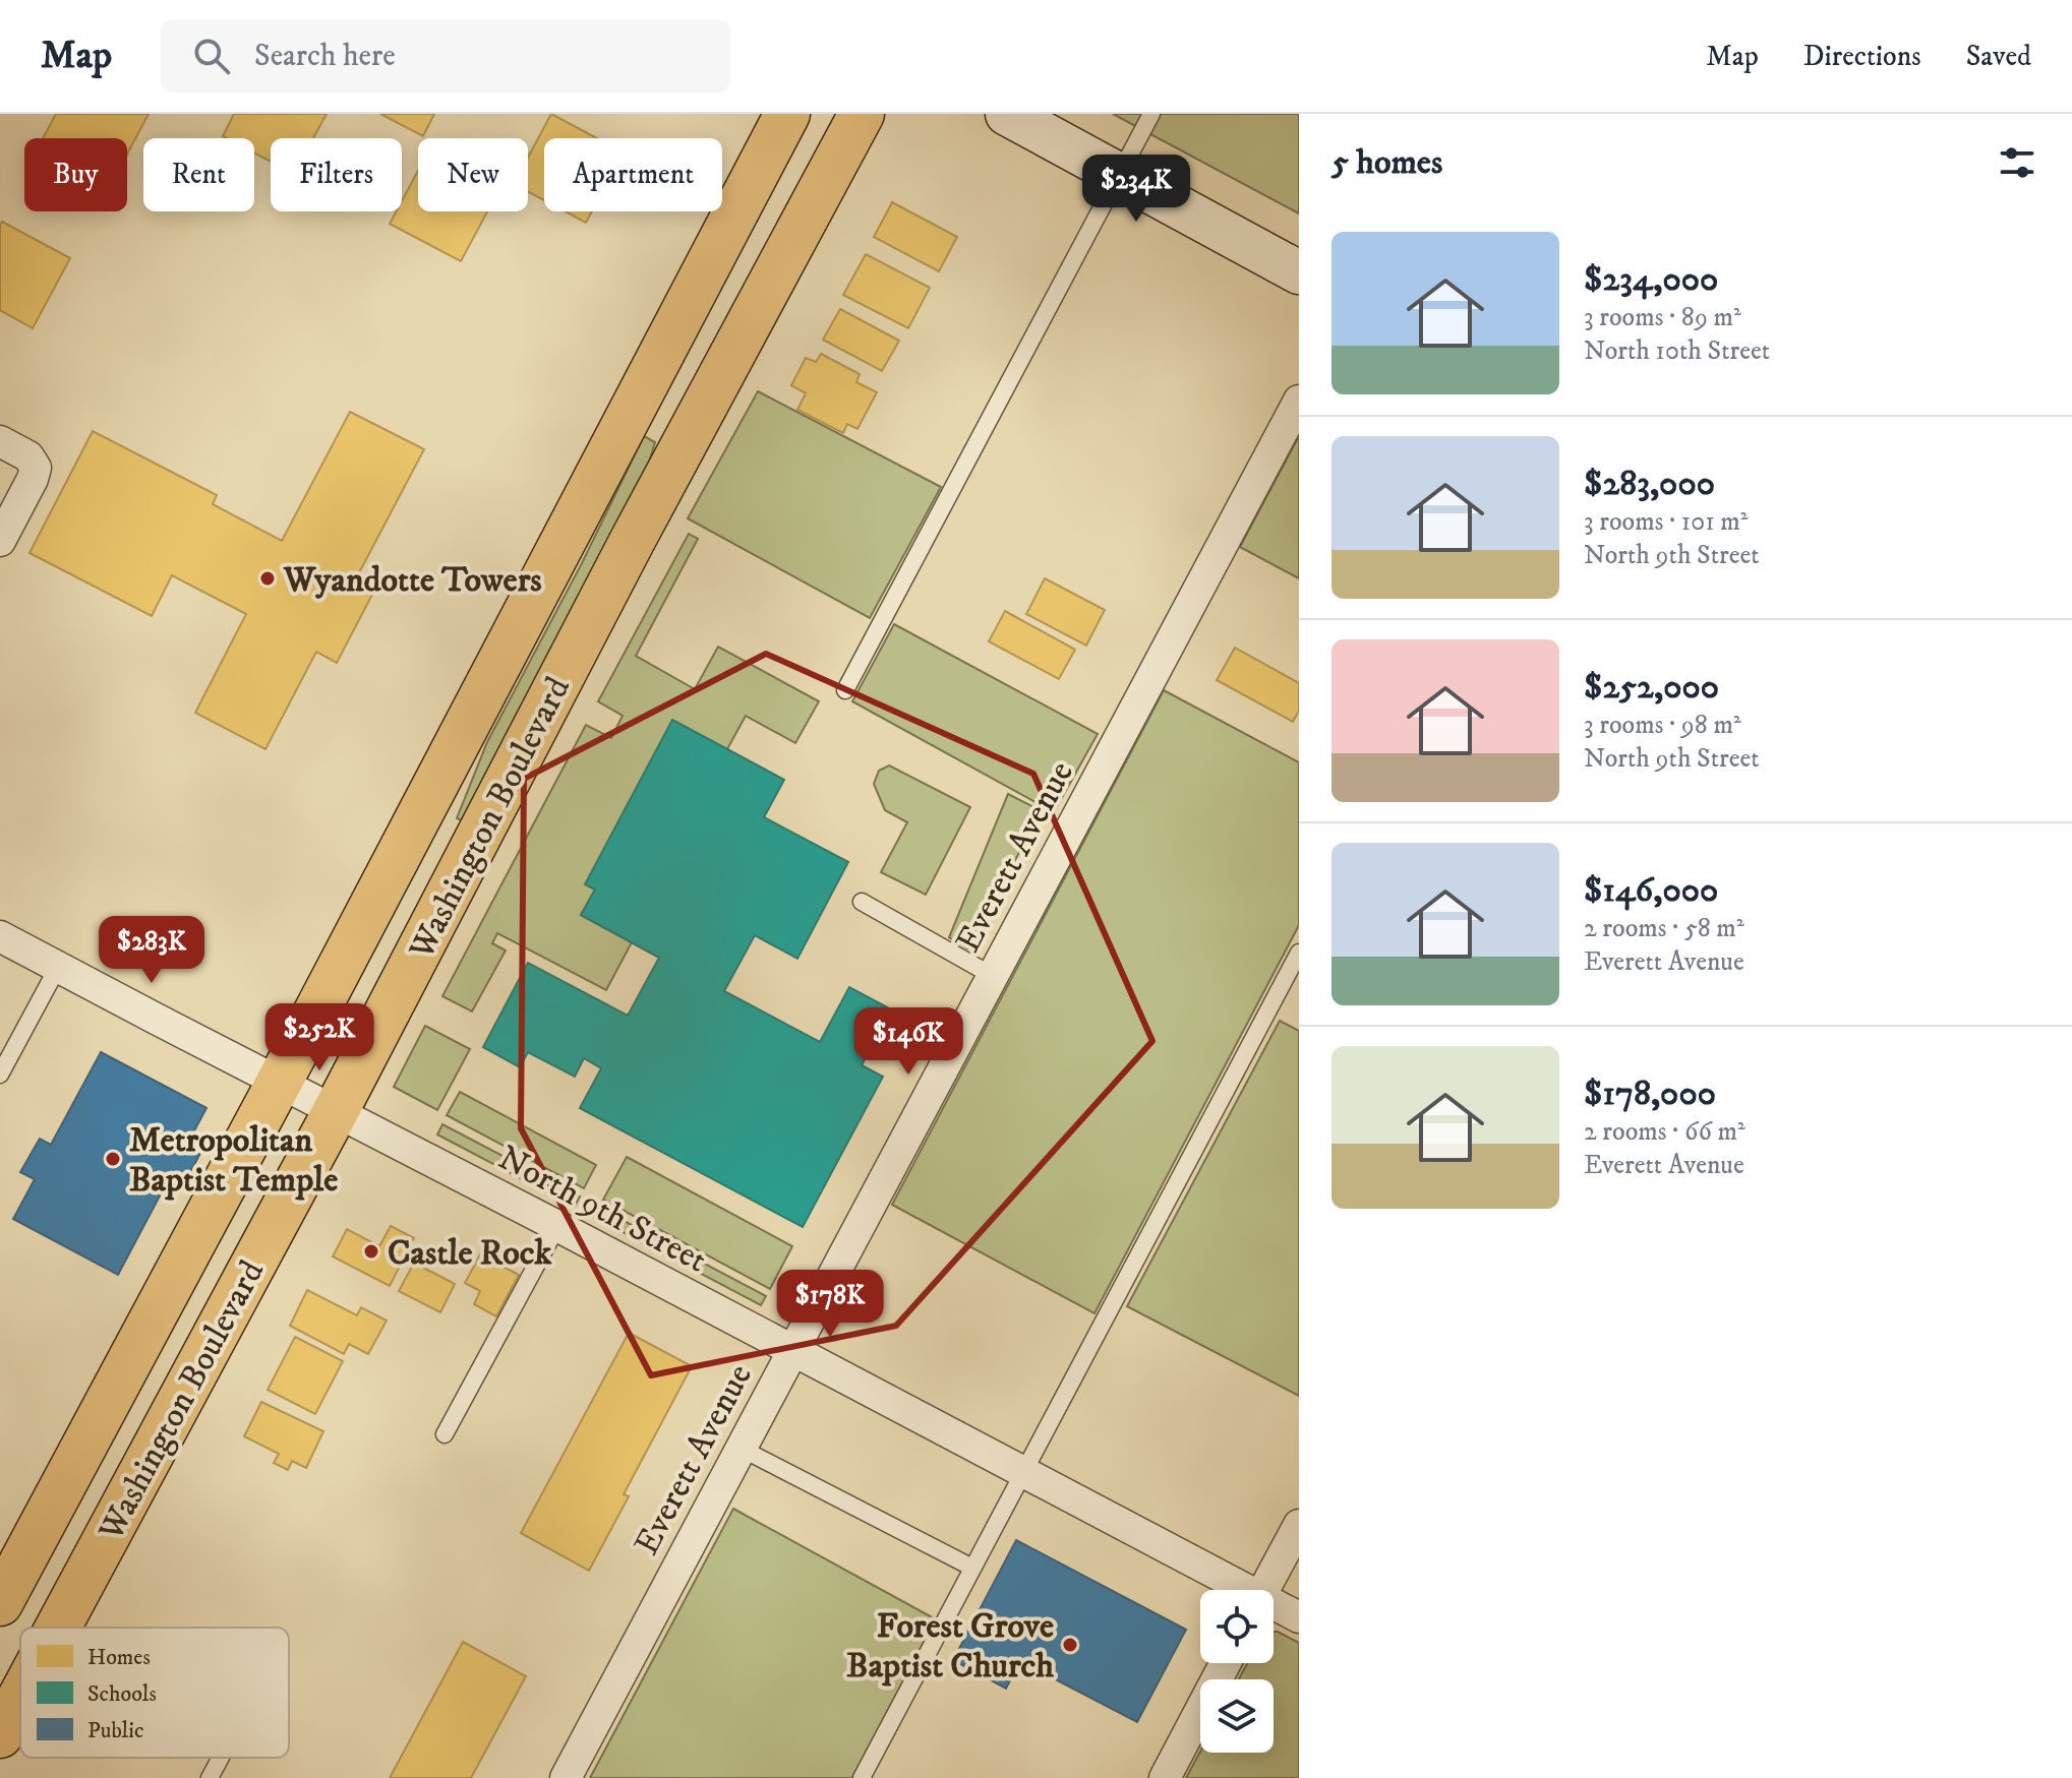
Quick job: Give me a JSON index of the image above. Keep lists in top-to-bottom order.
{
  "streets": {
    "main road": ["Washington Boulevard"],
    "street": ["Everett Avenue", "North 9th Street"]
  },
  "crossings": [
    ["Washington Boulevard", "North 9th Street"],
    ["Everett Avenue", "North 9th Street"]
  ],
  "places": [
    "Wyandotte Towers",
    "Metropolitan Baptist Temple",
    "Castle Rock",
    "Forest Grove Baptist Church"
  ],
  "legend": ["Homes", "Schools", "Public"],
  "page": {
    "header": "Map",
    "search": "Search here",
    "nav": ["Map", "Directions", "Saved"],
    "heading": "5 homes",
    "chip": [
      "Buy",
      "Rent",
      "Filters",
      "New",
      "Apartment"
    ],
    "price": [
      "$234K",
      "$283K",
      "$252K",
      "$146K",
      "$178K"
    ],
    "list": [
      {
        "name": "$234,000",
        "note": "3 rooms · 89 m² · North 10th Street"
      },
      {
        "name": "$283,000",
        "note": "3 rooms · 101 m² · North 9th Street"
      },
      {
        "name": "$252,000",
        "note": "3 rooms · 98 m² · North 9th Street"
      },
      {
        "name": "$146,000",
        "note": "2 rooms · 58 m² · Everett Avenue"
      },
      {
        "name": "$178,000",
        "note": "2 rooms · 66 m² · Everett Avenue"
      }
    ]
  }
}
